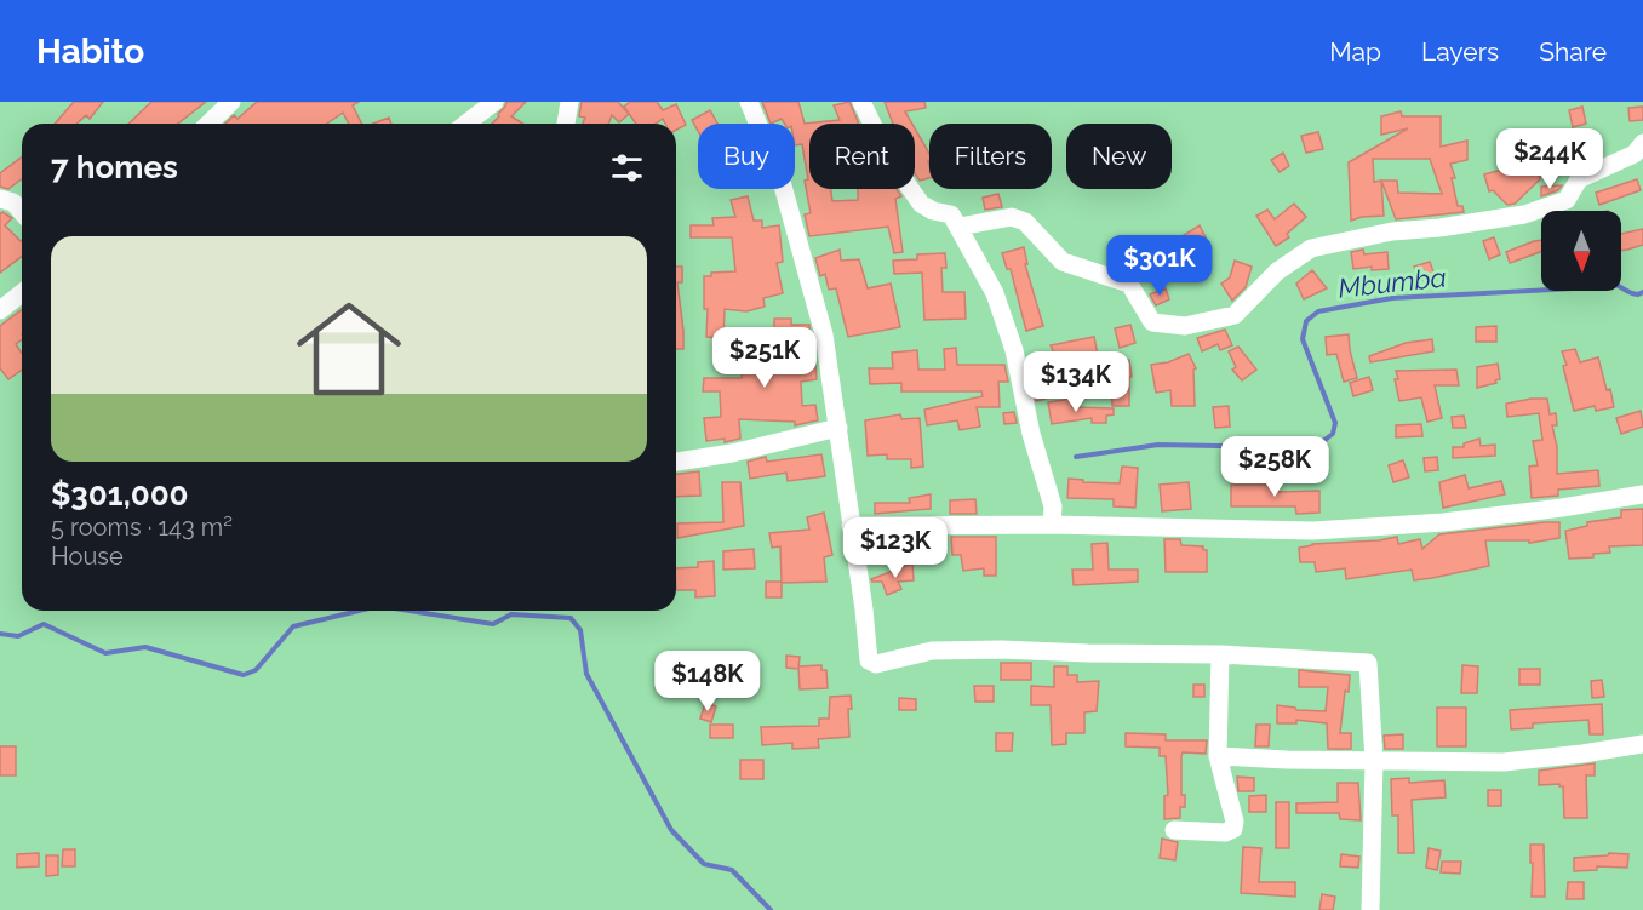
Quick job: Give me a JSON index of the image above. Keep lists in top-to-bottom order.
{
  "water": ["Mbumba"],
  "north": "bottom",
  "page": {
    "header": "Habito",
    "nav": ["Map", "Layers", "Share"],
    "chip": [
      "Buy",
      "Rent",
      "Filters",
      "New"
    ],
    "heading": "7 homes",
    "price": [
      "$244K",
      "$301K",
      "$251K",
      "$134K",
      "$258K",
      "$123K",
      "$148K"
    ],
    "list": [
      {
        "name": "$301,000",
        "note": "5 rooms · 143 m² · House"
      }
    ]
  }
}
